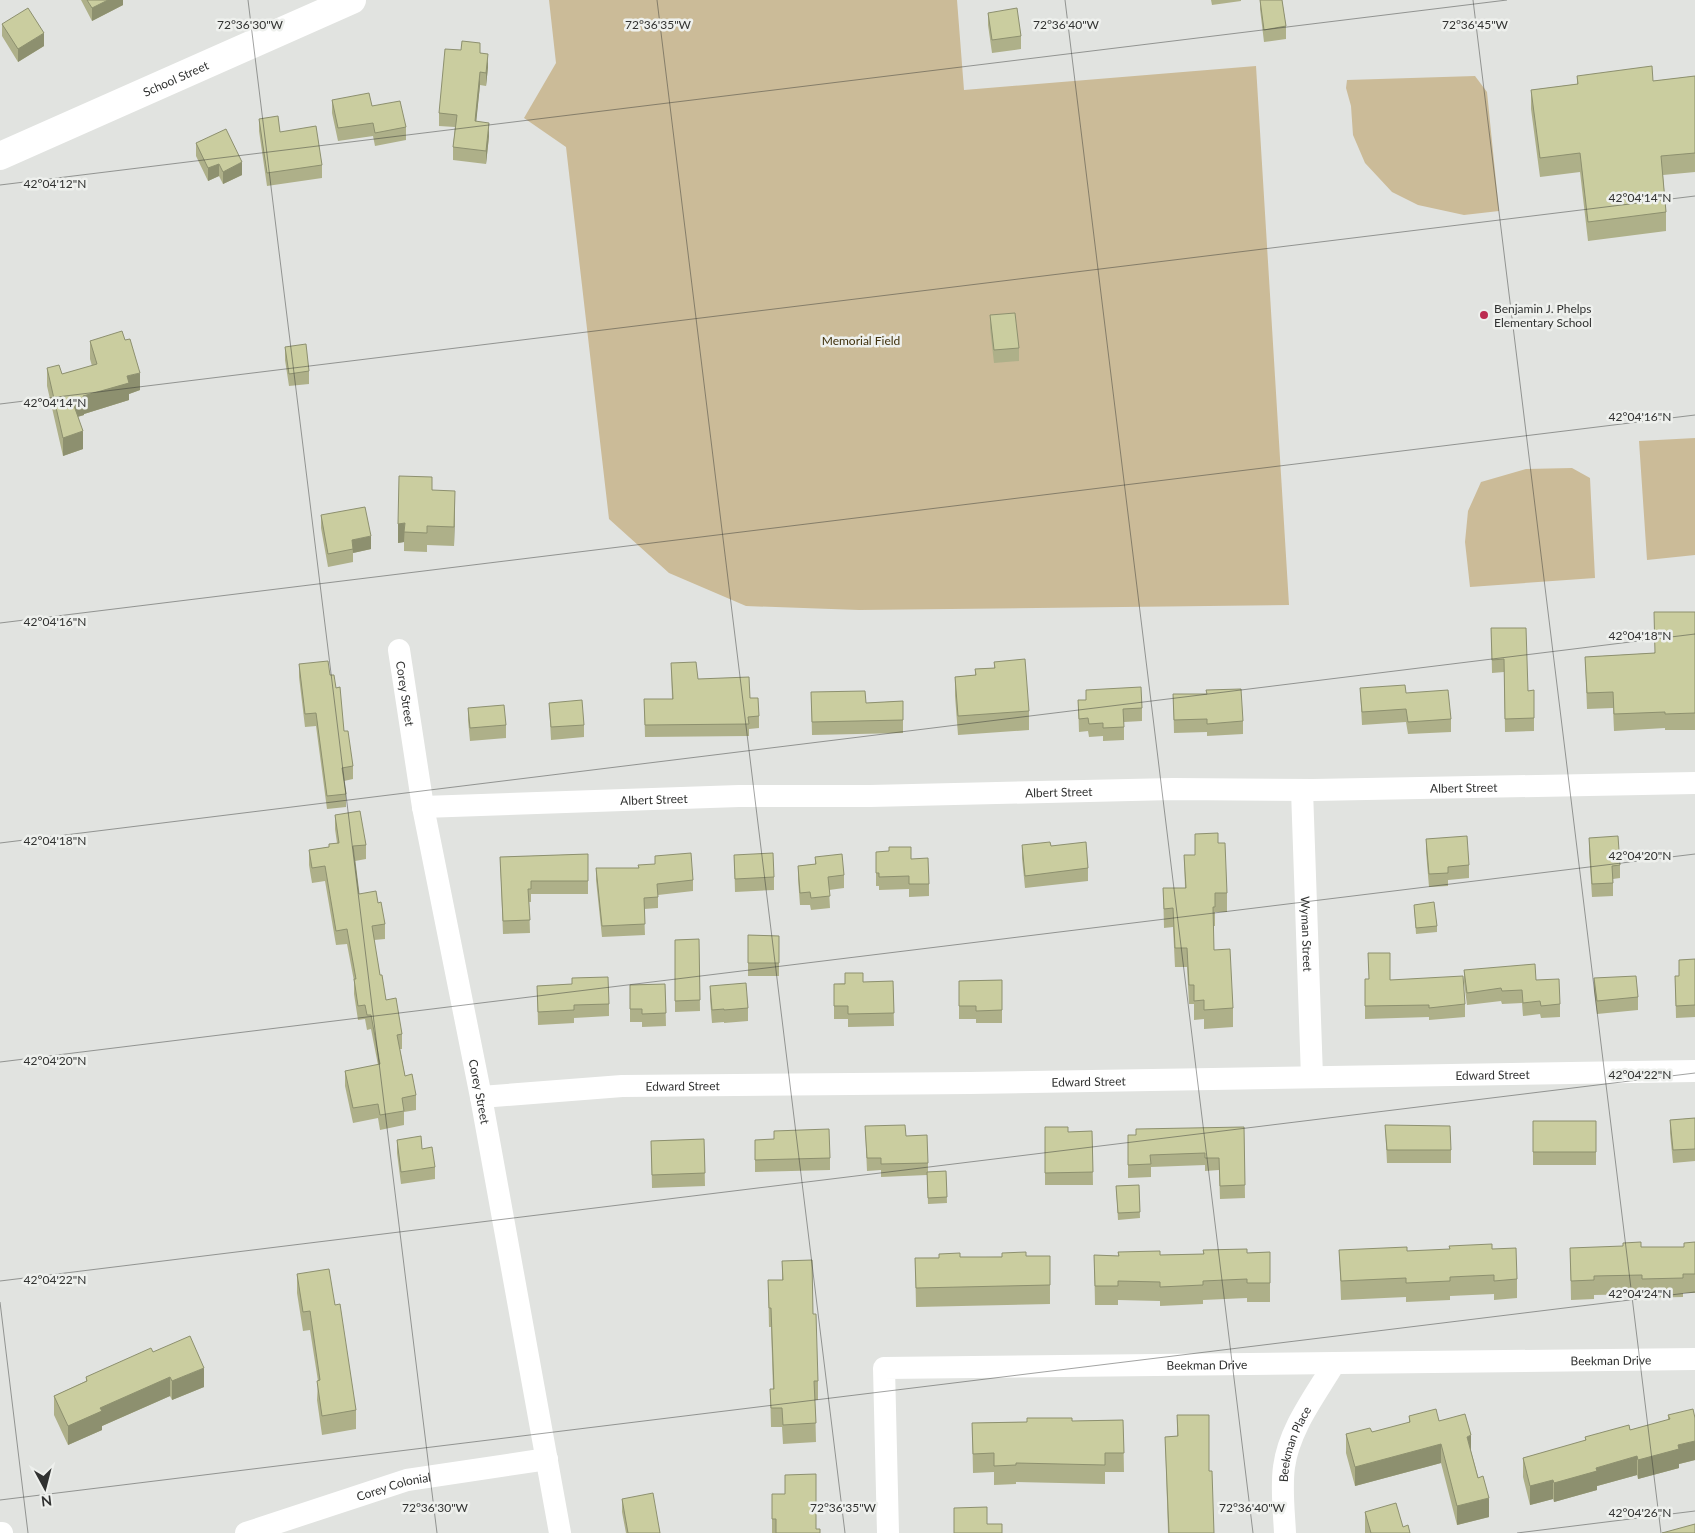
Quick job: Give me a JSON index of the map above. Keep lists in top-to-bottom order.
{
  "streets": {
    "street": [
      "School Street",
      "Corey Street",
      "Albert Street",
      "Wyman Street",
      "Edward Street",
      "Beekman Drive",
      "Beekman Place",
      "Corey Colonial"
    ]
  },
  "crossings": [
    ["Corey Street", "Albert Street"],
    ["Corey Street", "Edward Street"],
    ["Corey Street", "Corey Colonial"],
    ["Albert Street", "Wyman Street"],
    ["Wyman Street", "Edward Street"],
    ["Beekman Drive", "Beekman Place"]
  ],
  "parks": ["Memorial Field"],
  "places": ["Benjamin J. Phelps Elementary School"],
  "north": "bottom",
  "coordinates": [
    "72°36'30\"W",
    "72°36'35\"W",
    "72°36'40\"W",
    "72°36'45\"W",
    "42°04'12\"N",
    "42°04'14\"N",
    "42°04'16\"N",
    "42°04'18\"N",
    "42°04'20\"N",
    "42°04'22\"N",
    "42°04'24\"N",
    "42°04'26\"N"
  ]
}
